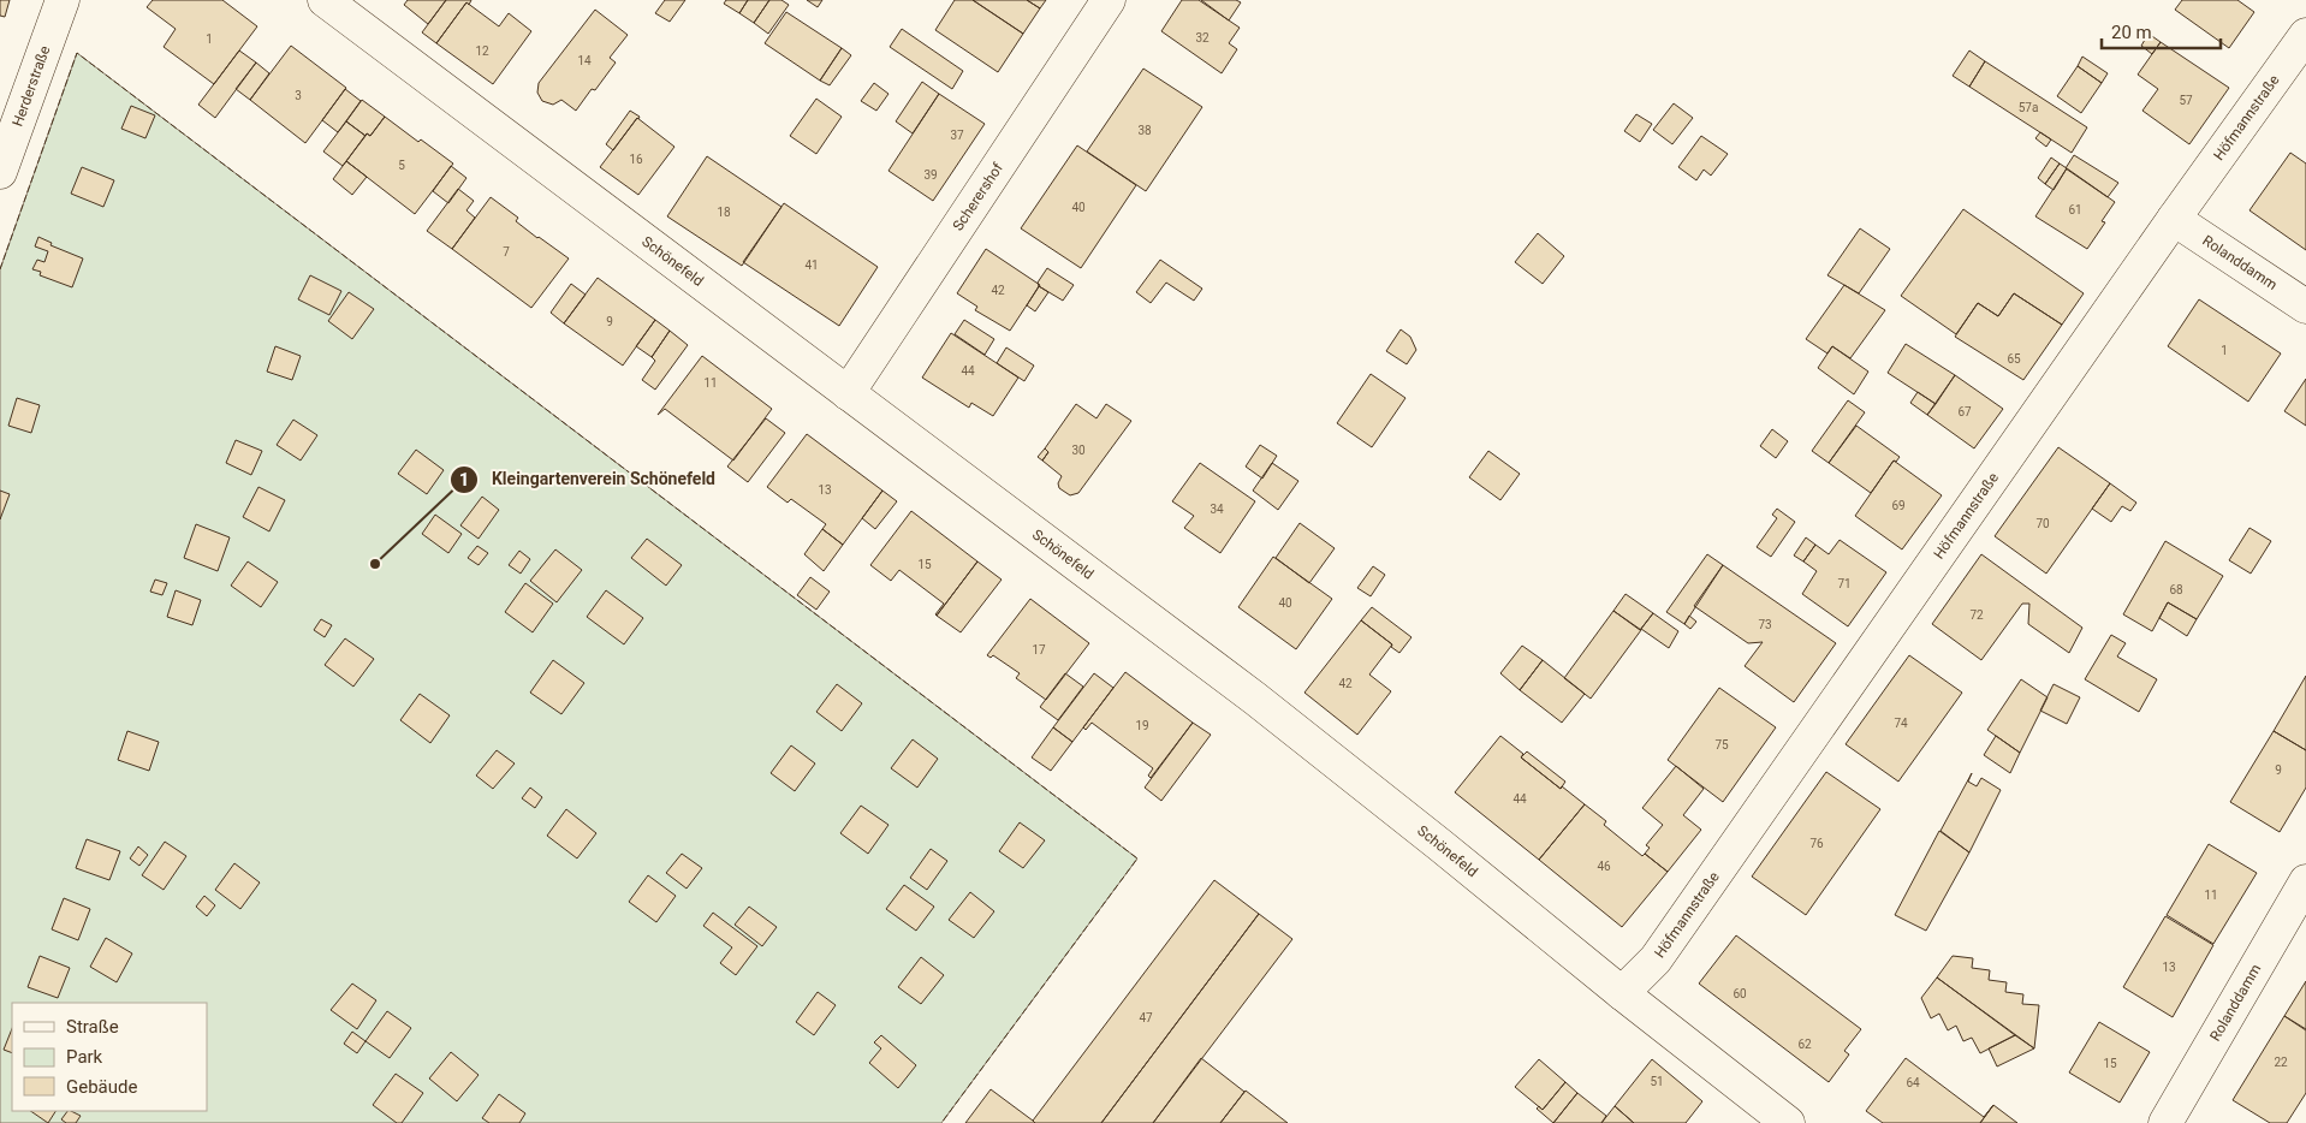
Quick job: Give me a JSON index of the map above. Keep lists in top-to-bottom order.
{
  "streets": {
    "street": [
      "Herderstraße",
      "Höfmannstraße",
      "Scherershof",
      "Schönefeld",
      "Rolanddamm"
    ]
  },
  "crossings": [
    ["Höfmannstraße", "Schönefeld"],
    ["Höfmannstraße", "Rolanddamm"],
    ["Scherershof", "Schönefeld"]
  ],
  "places": ["Kleingartenverein Schönefeld"],
  "house_numbers": [
    "32",
    "1",
    "12",
    "14",
    "3",
    "57",
    "57a",
    "38",
    "37",
    "16",
    "5",
    "39",
    "40",
    "61",
    "18",
    "7",
    "41",
    "42",
    "9",
    "1",
    "65",
    "44",
    "11",
    "67",
    "30",
    "13",
    "69",
    "34",
    "70",
    "15",
    "71",
    "68",
    "40",
    "72",
    "73",
    "17",
    "42",
    "74",
    "19",
    "75",
    "9",
    "44",
    "76",
    "46",
    "11",
    "13",
    "60",
    "47",
    "62",
    "22",
    "15",
    "51",
    "64"
  ],
  "legend": ["Straße", "Park", "Gebäude"],
  "scale_bar": "20 m"
}
